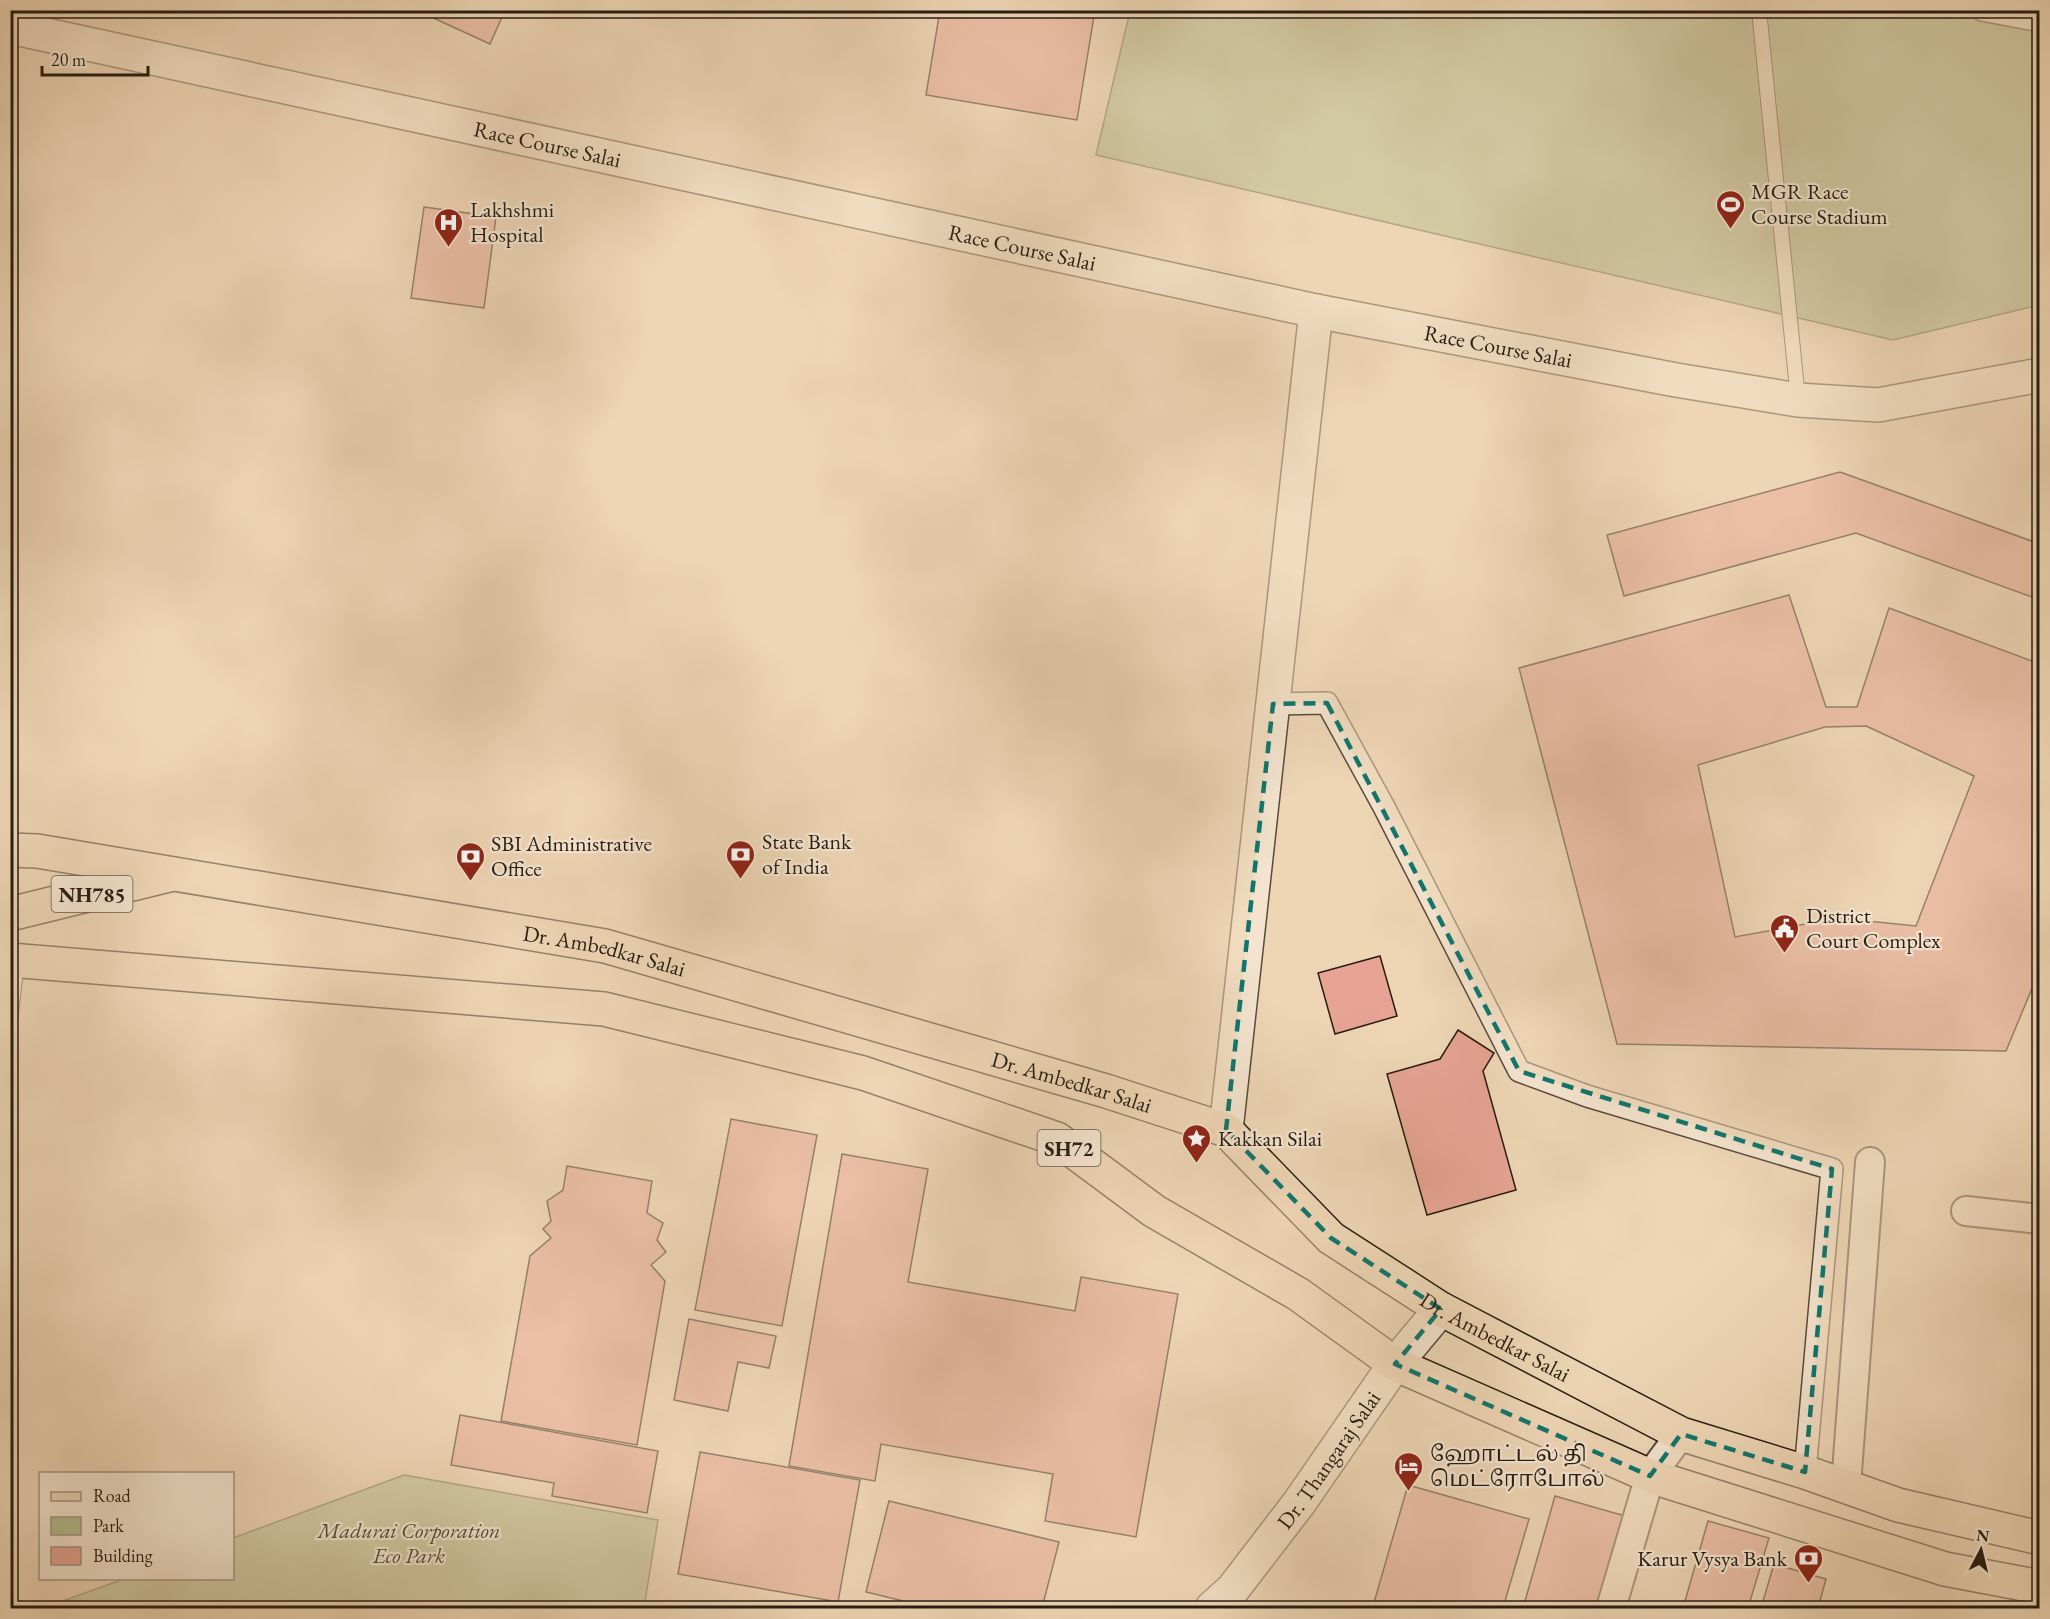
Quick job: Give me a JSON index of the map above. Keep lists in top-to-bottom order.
{
  "streets": {
    "main road": ["NH785", "Dr. Ambedkar Salai", "SH72"],
    "street": ["Race Course Salai", "Dr. Thangaraj Salai"]
  },
  "crossings": [
    ["NH785", "Dr. Ambedkar Salai"],
    ["Dr. Ambedkar Salai", "Dr. Thangaraj Salai"],
    ["SH72", "Dr. Thangaraj Salai"]
  ],
  "parks": ["Madurai Corporation Eco Park"],
  "places": {
    "sports": ["MGR Race Course Stadium"],
    "hospital": ["Lakhshmi Hospital"],
    "bank": ["State Bank of India", "SBI Administrative Office", "Karur Vysya Bank"],
    "public building": ["District Court Complex"],
    "place": ["Kakkan Silai"],
    "hotel": ["ஹோட்டல் தி மெட்ரோபோல்"]
  },
  "legend": ["Road", "Park", "Building"],
  "scale_bar": "20 m",
  "north": "top"
}
